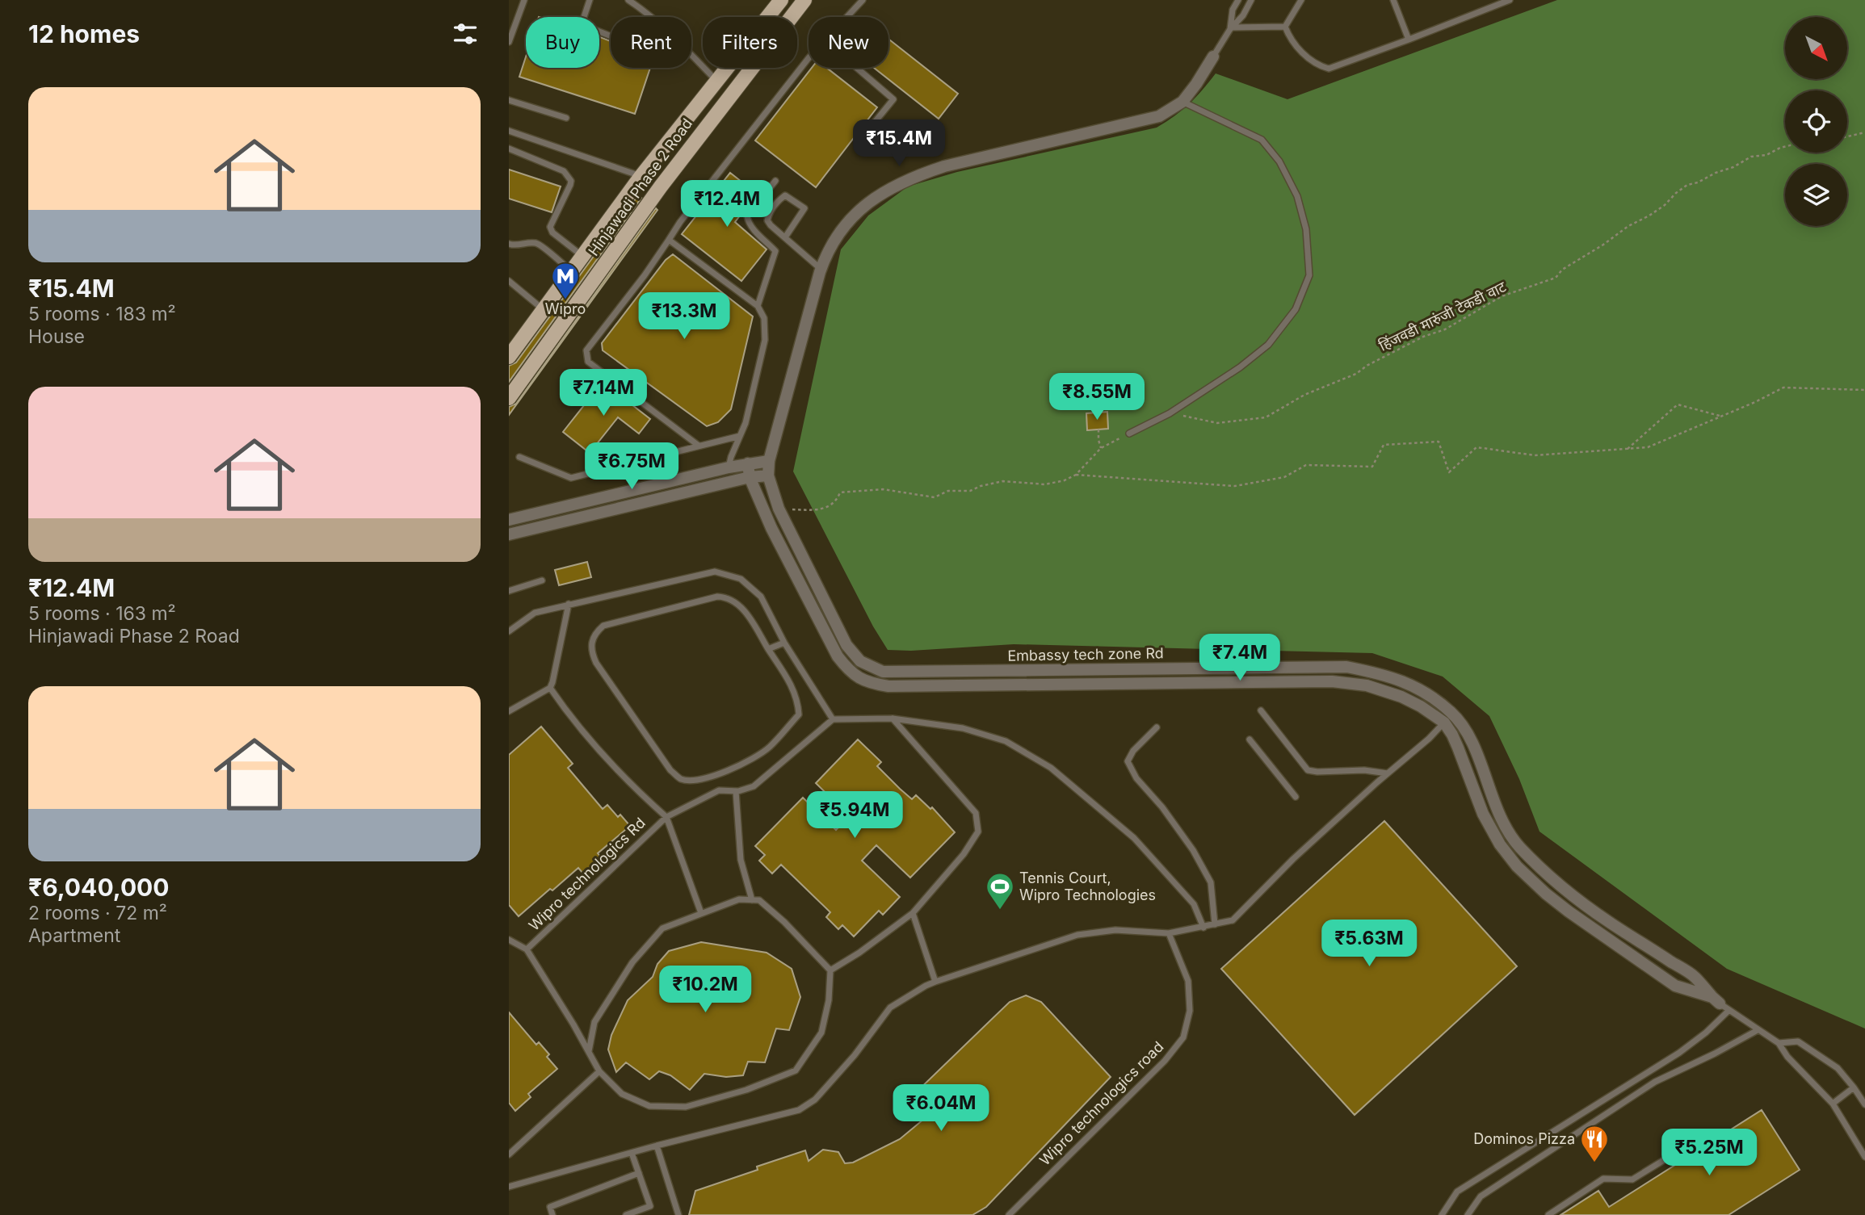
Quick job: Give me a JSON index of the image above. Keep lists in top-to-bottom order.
{
  "streets": {
    "main road": ["Hinjawadi Phase 2 Road"],
    "street": ["Embassy tech zone Rd"],
    "lane": ["Wipro technologics Rd", "Wipro technologics road"],
    "path": ["हिंजवडी मारुंजी टेकडी वाट"]
  },
  "places": {
    "metro station": ["Wipro"],
    "sports": ["Tennis Court, Wipro Technologies"],
    "restaurant": ["Dominos Pizza"]
  },
  "north": "bottom right",
  "page": {
    "heading": "12 homes",
    "chip": [
      "Buy",
      "Rent",
      "Filters",
      "New"
    ],
    "list": [
      {
        "name": "₹15.4M",
        "note": "5 rooms · 183 m² · House"
      },
      {
        "name": "₹12.4M",
        "note": "5 rooms · 163 m² · Hinjawadi Phase 2 Road"
      },
      {
        "name": "₹6,040,000",
        "note": "2 rooms · 72 m² · Apartment"
      }
    ],
    "price": [
      "₹15.4M",
      "₹12.4M",
      "₹13.3M",
      "₹7.14M",
      "₹8.55M",
      "₹6.75M",
      "₹7.4M",
      "₹5.94M",
      "₹5.63M",
      "₹10.2M",
      "₹6.04M",
      "₹5.25M"
    ]
  }
}
